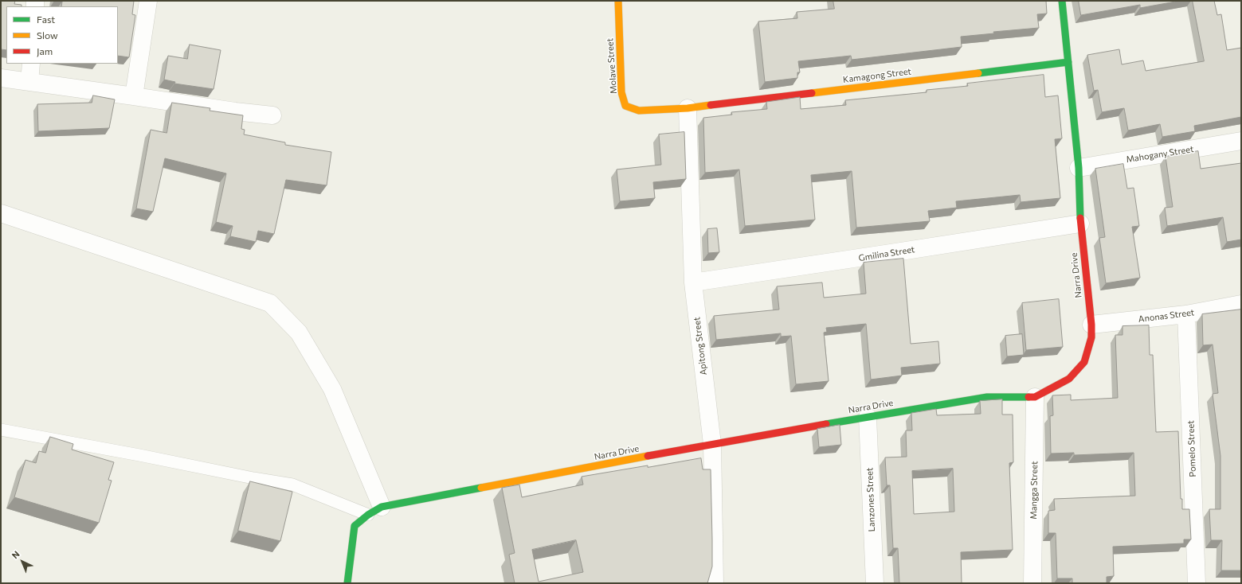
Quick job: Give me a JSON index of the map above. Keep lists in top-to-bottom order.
{
  "streets": {
    "street": [
      "Molave Street",
      "Kamagong Street",
      "Mahogany Street",
      "Gmilina Street",
      "Narra Drive",
      "Anonas Street",
      "Apitong Street",
      "Pomelo Street",
      "Mangga Street",
      "Lanzones Street"
    ]
  },
  "crossings": [
    ["Molave Street", "Kamagong Street"],
    ["Molave Street", "Apitong Street"],
    ["Kamagong Street", "Narra Drive"],
    ["Kamagong Street", "Apitong Street"],
    ["Mahogany Street", "Narra Drive"],
    ["Gmilina Street", "Narra Drive"],
    ["Gmilina Street", "Apitong Street"],
    ["Narra Drive", "Anonas Street"],
    ["Narra Drive", "Apitong Street"],
    ["Narra Drive", "Mangga Street"],
    ["Narra Drive", "Lanzones Street"],
    ["Anonas Street", "Pomelo Street"]
  ],
  "legend": ["Fast", "Slow", "Jam"],
  "north": "top left"
}
